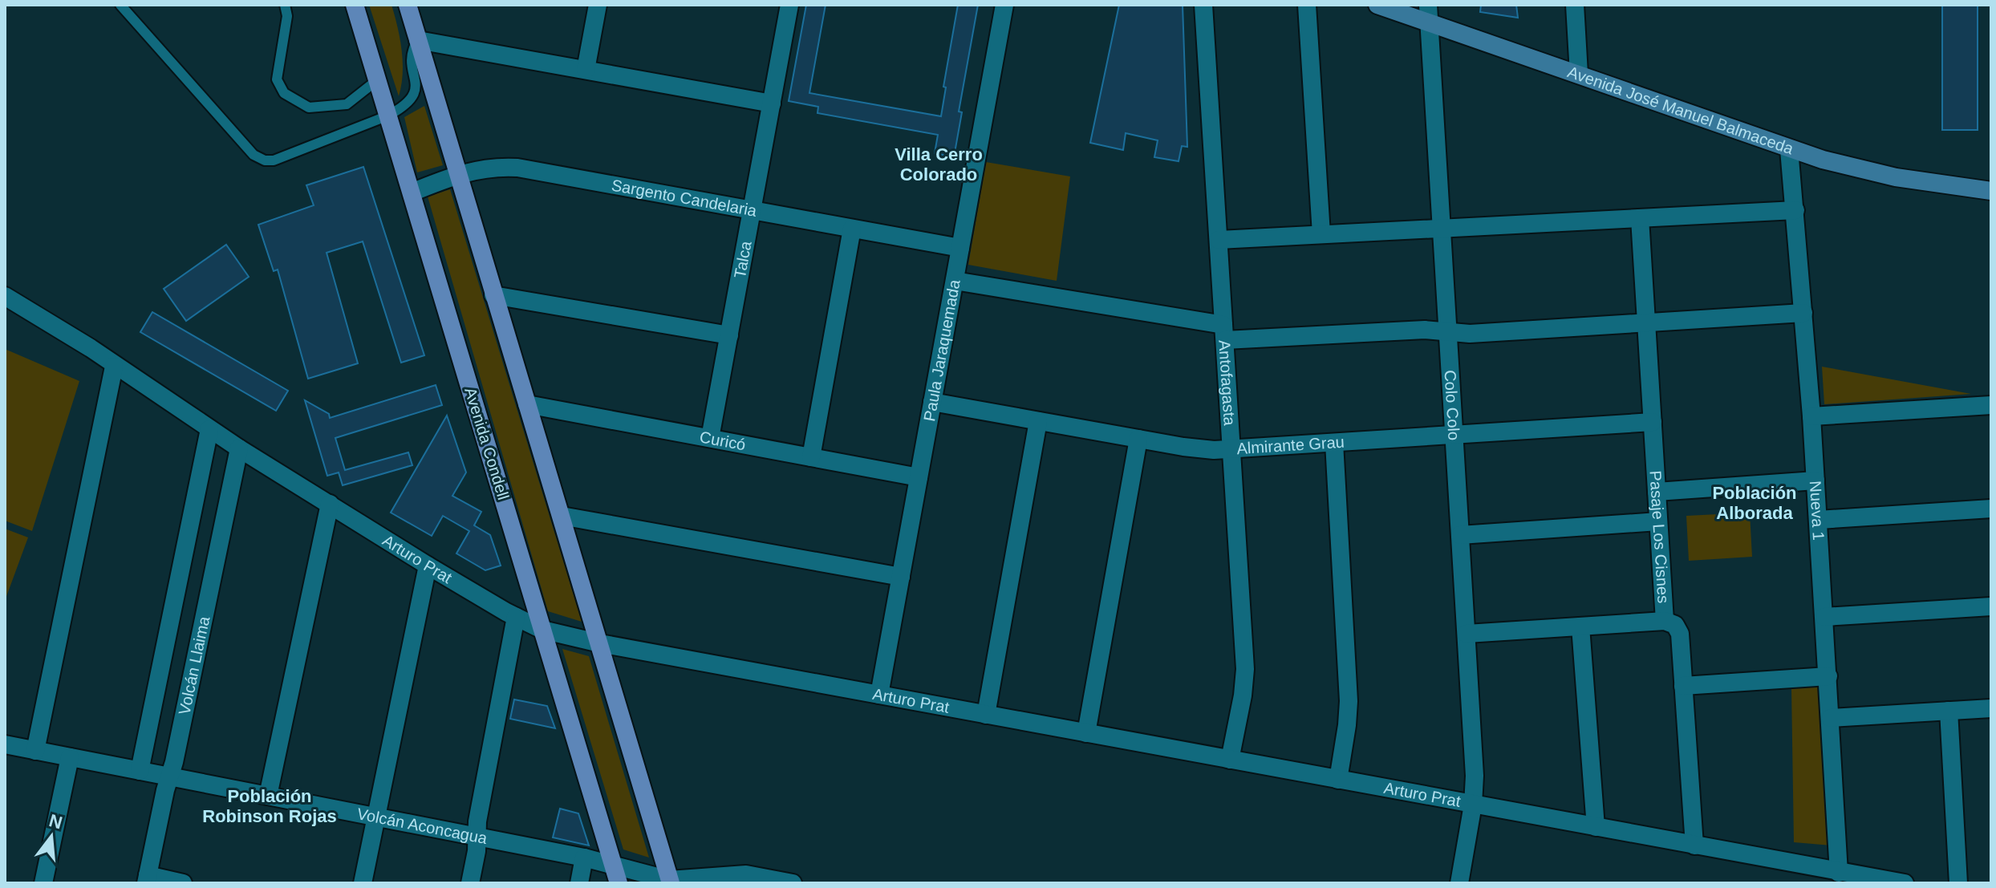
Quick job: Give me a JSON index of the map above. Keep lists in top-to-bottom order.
{
  "streets": {
    "main road": ["Avenida José Manuel Balmaceda", "Avenida Condell"],
    "street": [
      "Sargento Candelaria",
      "Talca",
      "Paula Jaraquemada",
      "Antofagasta",
      "Colo Colo",
      "Curicó",
      "Almirante Grau",
      "Nueva 1",
      "Pasaje Los Cisnes",
      "Arturo Prat",
      "Volcán Llaima",
      "Volcán Aconcagua"
    ]
  },
  "crossings": [
    ["Avenida José Manuel Balmaceda", "Colo Colo"],
    ["Avenida José Manuel Balmaceda", "Nueva 1"],
    ["Sargento Candelaria", "Talca"],
    ["Sargento Candelaria", "Paula Jaraquemada"],
    ["Sargento Candelaria", "Avenida Condell"],
    ["Talca", "Curicó"],
    ["Paula Jaraquemada", "Curicó"],
    ["Paula Jaraquemada", "Almirante Grau"],
    ["Paula Jaraquemada", "Arturo Prat"],
    ["Antofagasta", "Almirante Grau"],
    ["Antofagasta", "Arturo Prat"],
    ["Colo Colo", "Almirante Grau"],
    ["Colo Colo", "Arturo Prat"],
    ["Avenida Condell", "Arturo Prat"],
    ["Avenida Condell", "Volcán Aconcagua"],
    ["Almirante Grau", "Pasaje Los Cisnes"],
    ["Nueva 1", "Arturo Prat"],
    ["Pasaje Los Cisnes", "Arturo Prat"],
    ["Arturo Prat", "Volcán Llaima"],
    ["Volcán Llaima", "Volcán Aconcagua"]
  ],
  "districts": ["Villa Cerro Colorado", "Población Alborada", "Población Robinson Rojas"],
  "north": "top"
}
